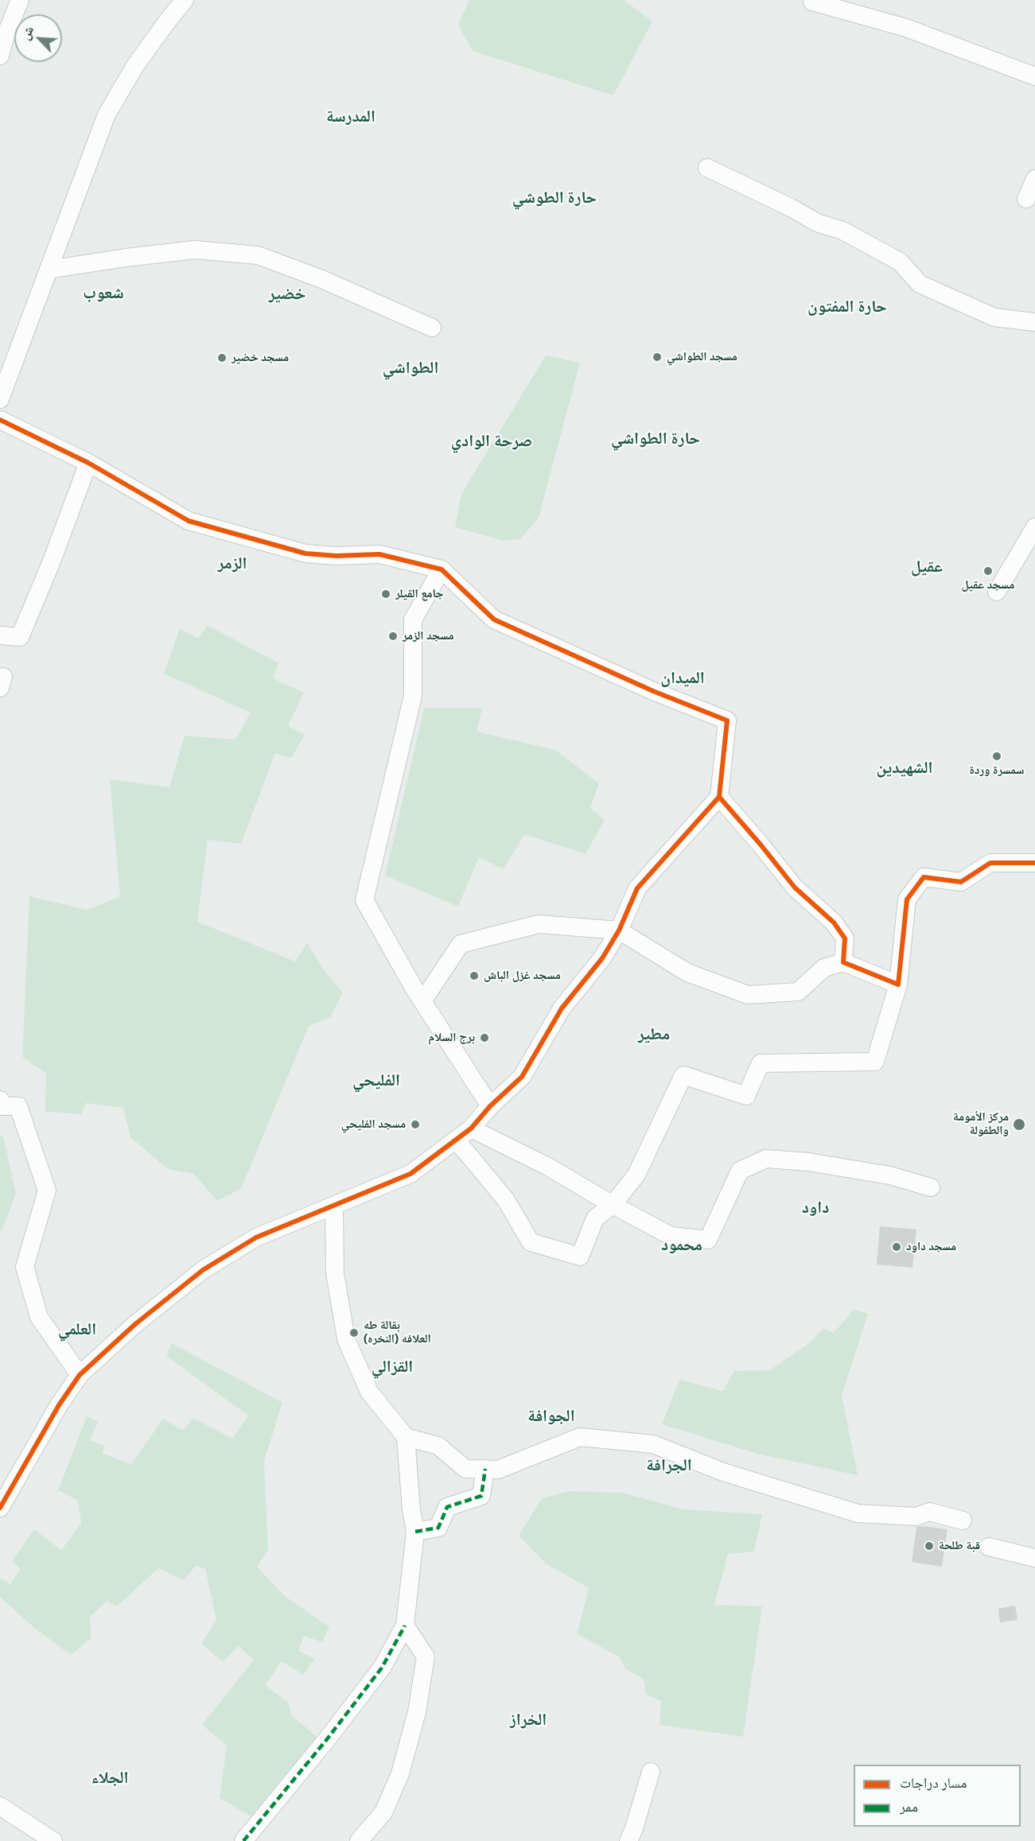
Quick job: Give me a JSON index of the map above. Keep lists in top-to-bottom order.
{
  "districts": [
    "المدرسة",
    "حارة الطوشي",
    "شعوب",
    "خضير",
    "حارة المفتون",
    "الطواشي",
    "حارة الطواشي",
    "صرحة الوادي",
    "الزمر",
    "عقيل",
    "الميدان",
    "الشهيدين",
    "مطير",
    "الفليحي",
    "داود",
    "محمود",
    "العلمي",
    "القزالي",
    "الجوافة",
    "الجرافة",
    "الخراز",
    "الجلاء"
  ],
  "places": [
    "مسجد الطواشي",
    "مسجد خضير",
    "مسجد عقيل",
    "جامع القيلر",
    "مسجد الزمر",
    "سمسرة وردة",
    "مسجد غزل الباش",
    "برج السلام",
    "مسجد الفليحي",
    "مركز الأمومة والطفولة",
    "مسجد داود",
    "بقالة طه العلافه (النخره)",
    "قبة طلحة"
  ],
  "legend": ["مسار دراجات", "ممر"],
  "north": "top left"
}
